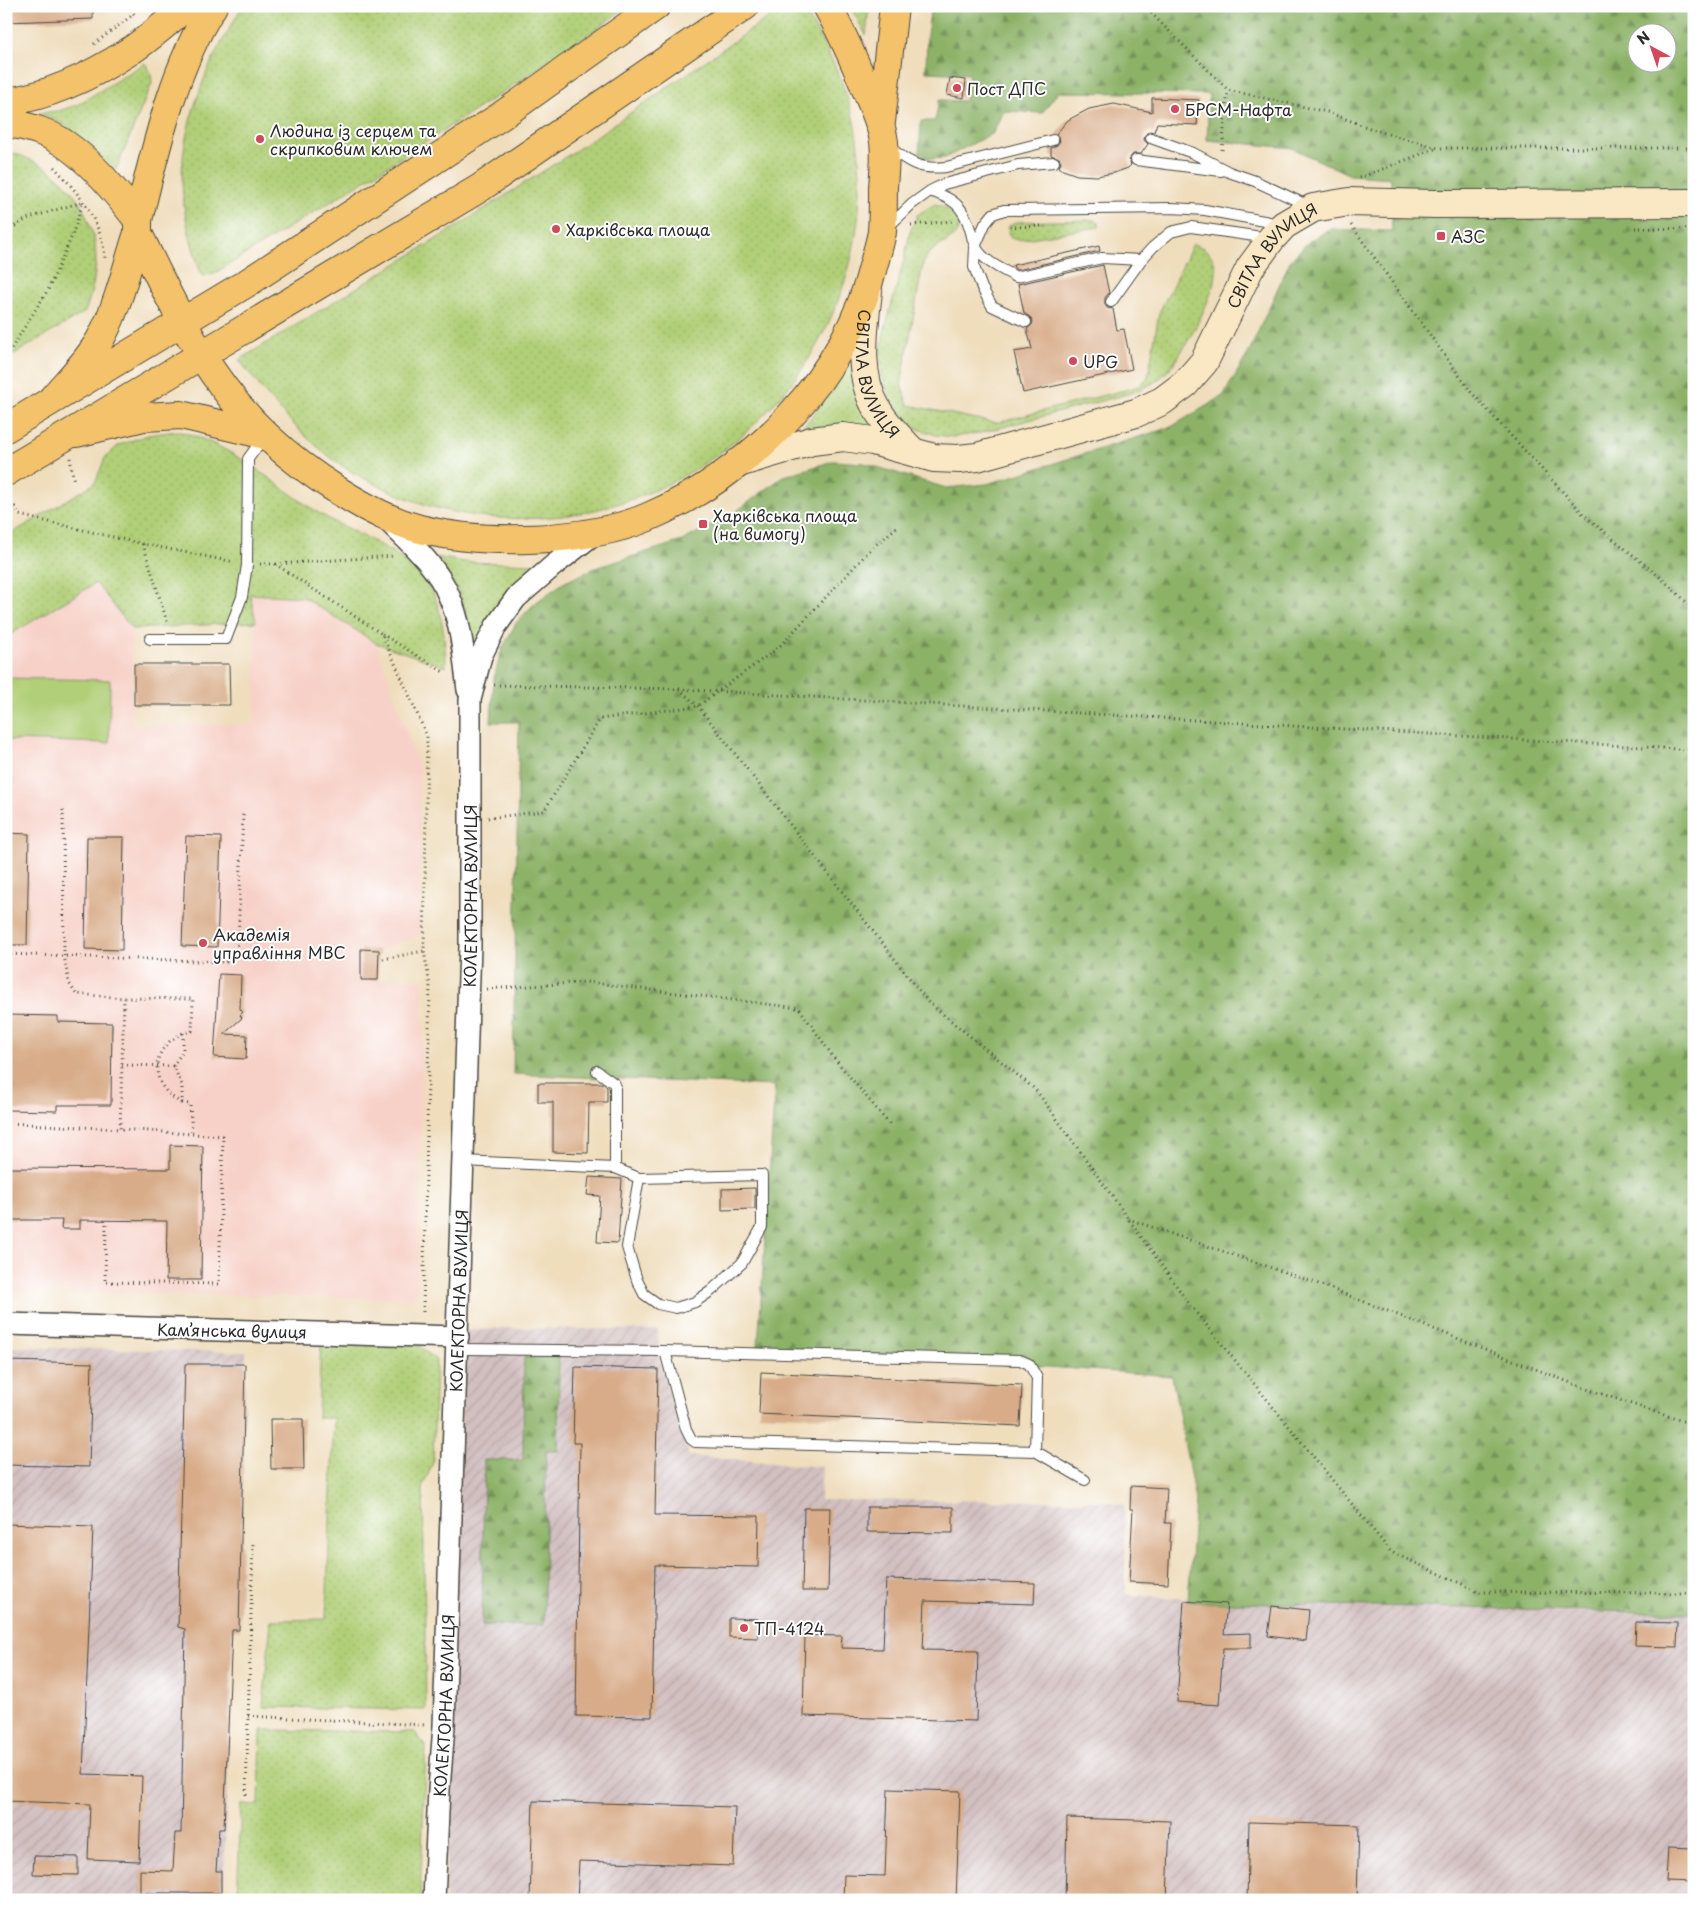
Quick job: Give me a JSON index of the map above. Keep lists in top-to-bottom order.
{
  "streets": {
    "main road": ["СВІТЛА ВУЛИЦЯ"],
    "street": ["КОЛЕКТОРНА ВУЛИЦЯ", "Камʼянська вулиця"]
  },
  "crossings": [
    ["КОЛЕКТОРНА ВУЛИЦЯ", "Камʼянська вулиця"]
  ],
  "places": {
    "other": [
      "Пост ДПС",
      "БРСМ-Нафта",
      "Людина із серцем та скрипковим ключем",
      "Харківська площа",
      "UPG",
      "Академія управління МВС",
      "ТП-4124"
    ],
    "transit": ["АЗС", "Харківська площа (на вимогу)"]
  },
  "north": "top left"
}
